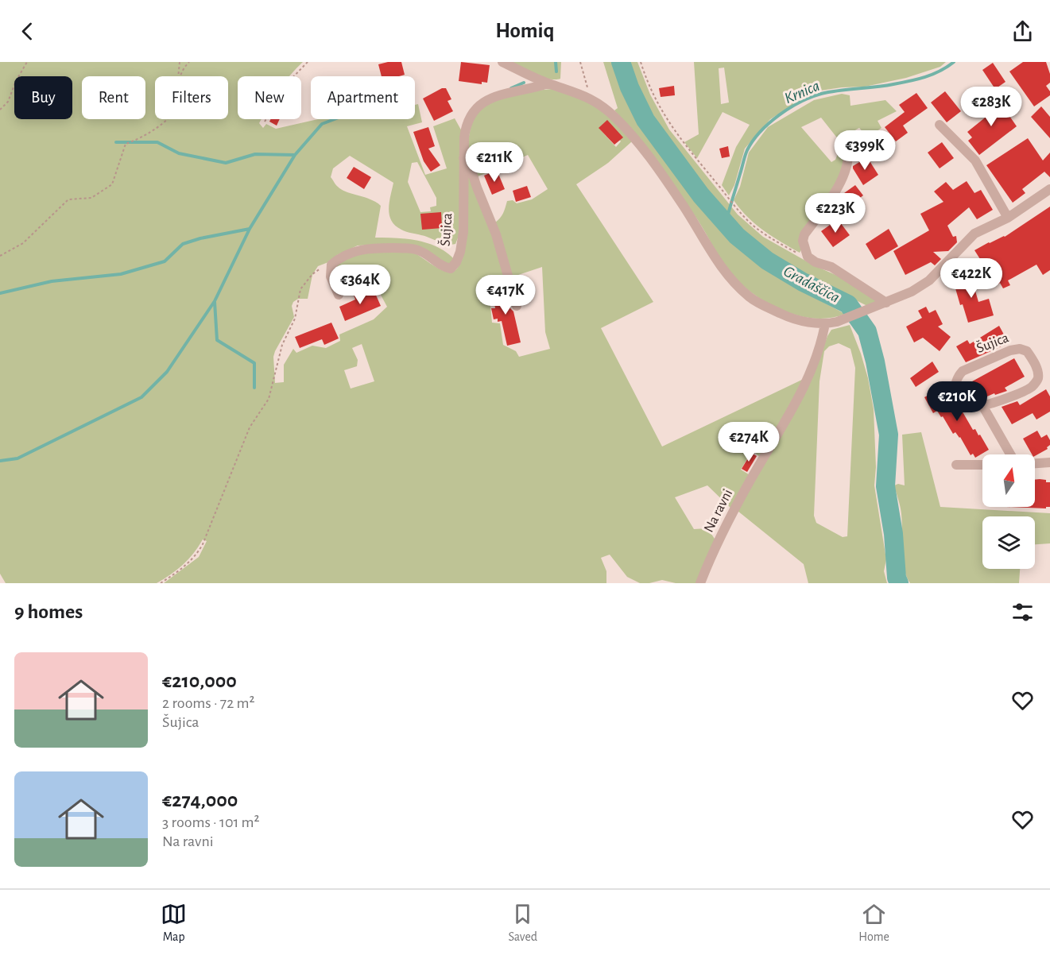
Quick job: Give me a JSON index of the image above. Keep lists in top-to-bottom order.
{
  "streets": {
    "street": ["Šujica", "Na ravni"]
  },
  "water": ["Krnica", "Gradaščica"],
  "north": "top",
  "page": {
    "header": "Homiq",
    "chip": [
      "Buy",
      "Rent",
      "Filters",
      "New",
      "Apartment"
    ],
    "price": [
      "€283K",
      "€399K",
      "€211K",
      "€223K",
      "€422K",
      "€364K",
      "€417K",
      "€210K",
      "€274K"
    ],
    "heading": "9 homes",
    "list": [
      {
        "name": "€210,000",
        "note": "2 rooms · 72 m² · Šujica"
      },
      {
        "name": "€274,000",
        "note": "3 rooms · 101 m² · Na ravni"
      }
    ],
    "tabs": ["Map", "Saved", "Home"]
  }
}
